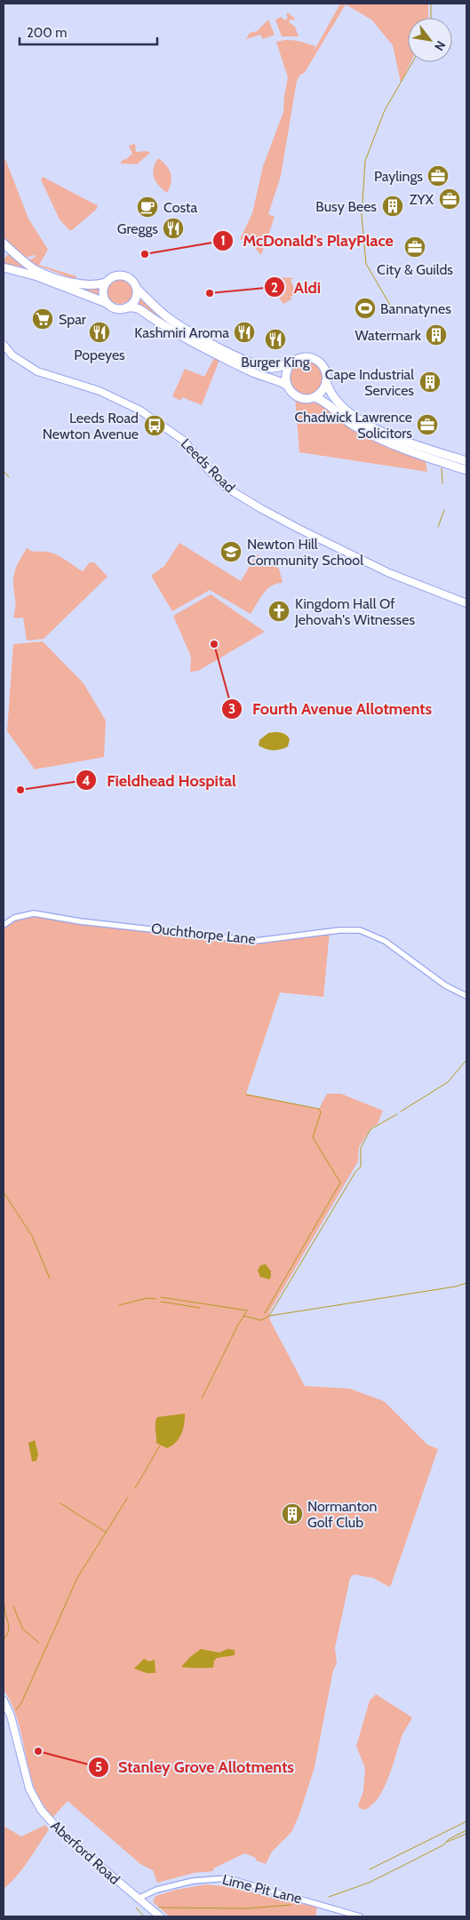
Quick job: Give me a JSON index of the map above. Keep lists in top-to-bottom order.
{
  "streets": {
    "main road": ["Leeds Road", "Aberford Road"],
    "street": ["Ouchthorpe Lane", "Lime Pit Lane"]
  },
  "crossings": [
    ["Aberford Road", "Lime Pit Lane"]
  ],
  "places": {
    "office": [
      "Paylings",
      "ZYX",
      "City & Guilds",
      "Chadwick Lawrence Solicitors"
    ],
    "building": [
      "Busy Bees",
      "Watermark",
      "Cape Industrial Services",
      "Normanton Golf Club"
    ],
    "cafe": ["Costa"],
    "restaurant": [
      "Greggs",
      "Popeyes",
      "Kashmiri Aroma",
      "Burger King"
    ],
    "other": [
      "McDonald's PlayPlace",
      "Aldi",
      "Fourth Avenue Allotments",
      "Fieldhead Hospital",
      "Stanley Grove Allotments"
    ],
    "sports": ["Bannatynes"],
    "supermarket": ["Spar"],
    "bus stop": ["Leeds Road Newton Avenue"],
    "school or university": ["Newton Hill Community School"],
    "church": ["Kingdom Hall Of Jehovah's Witnesses"]
  },
  "scale_bar": "200 m",
  "north": "bottom right"
}
